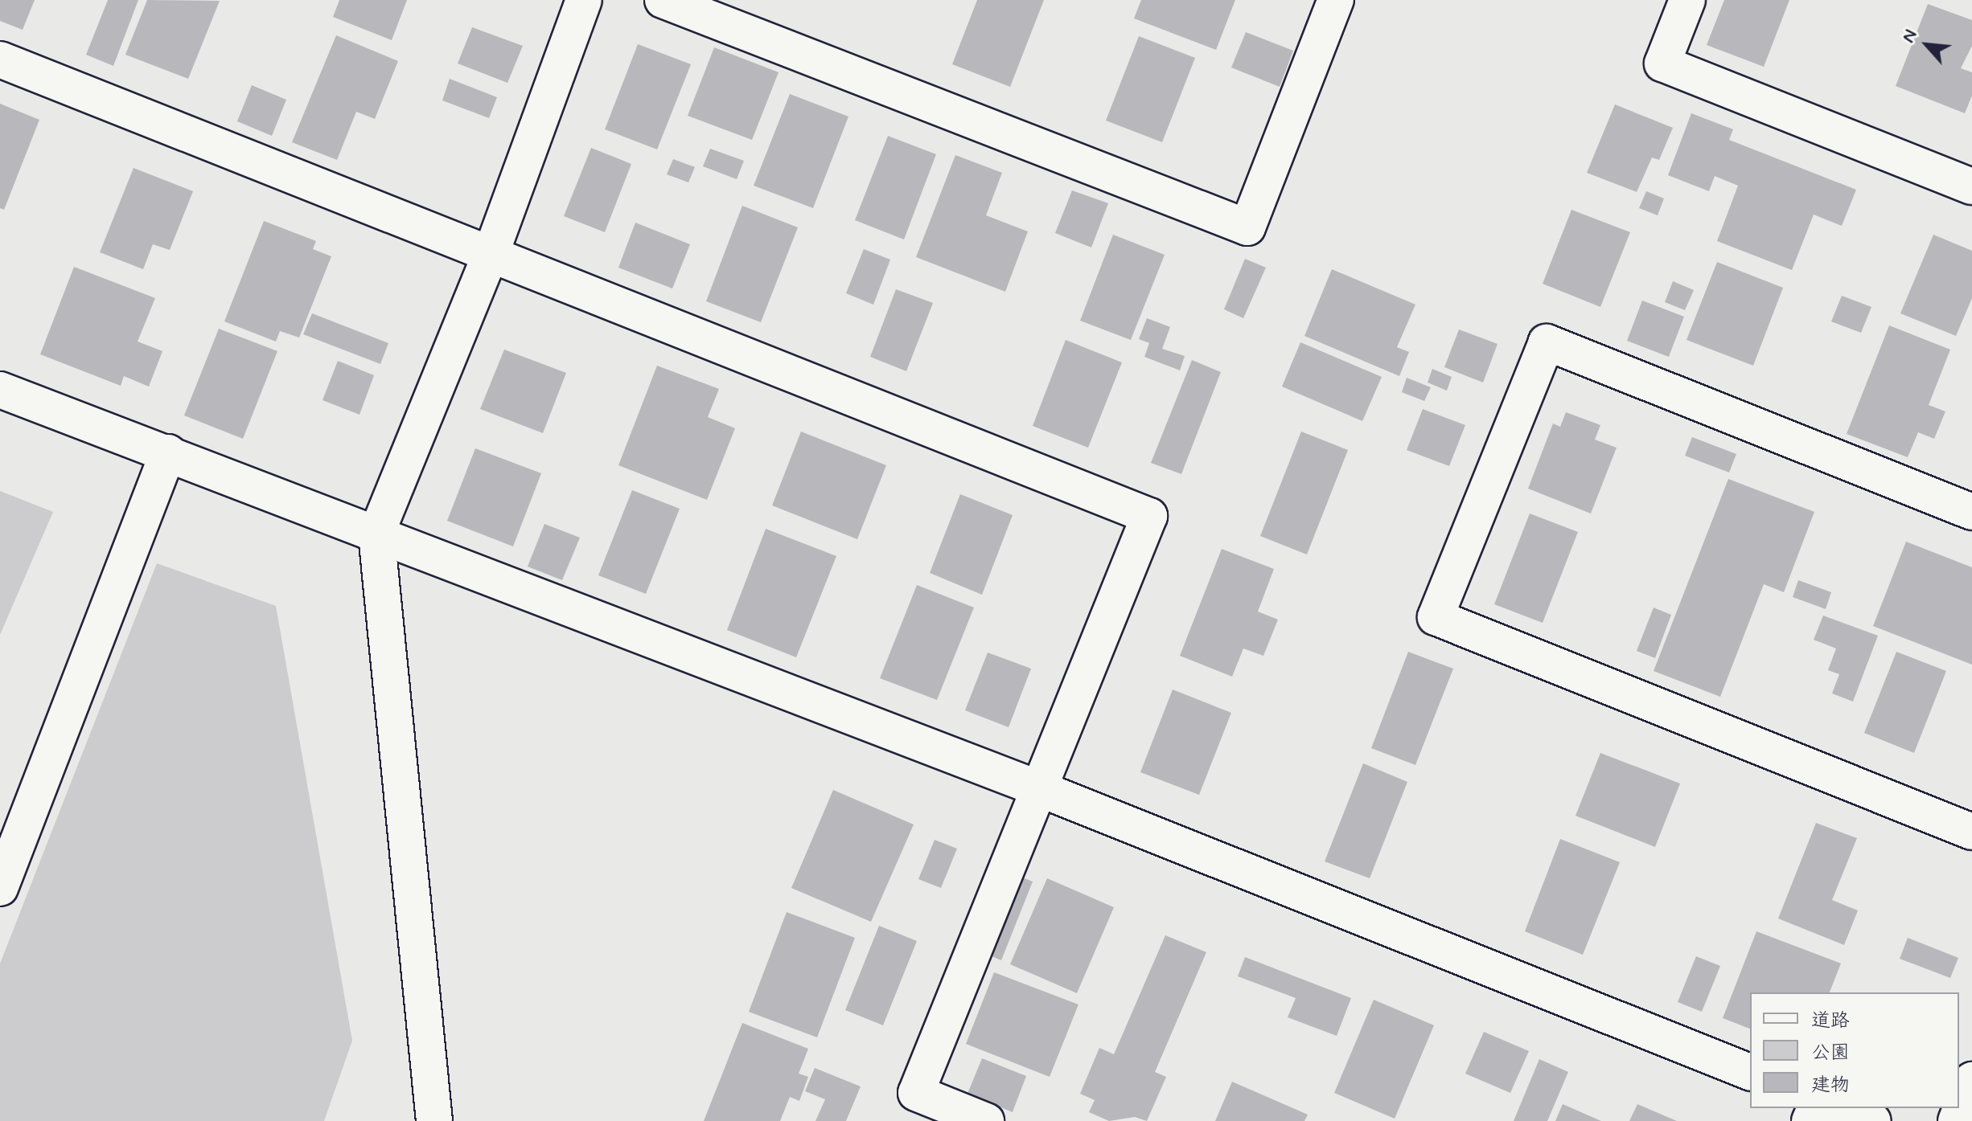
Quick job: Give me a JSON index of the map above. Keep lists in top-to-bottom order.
{
  "legend": ["道路", "公園", "建物"],
  "north": "top left"
}
